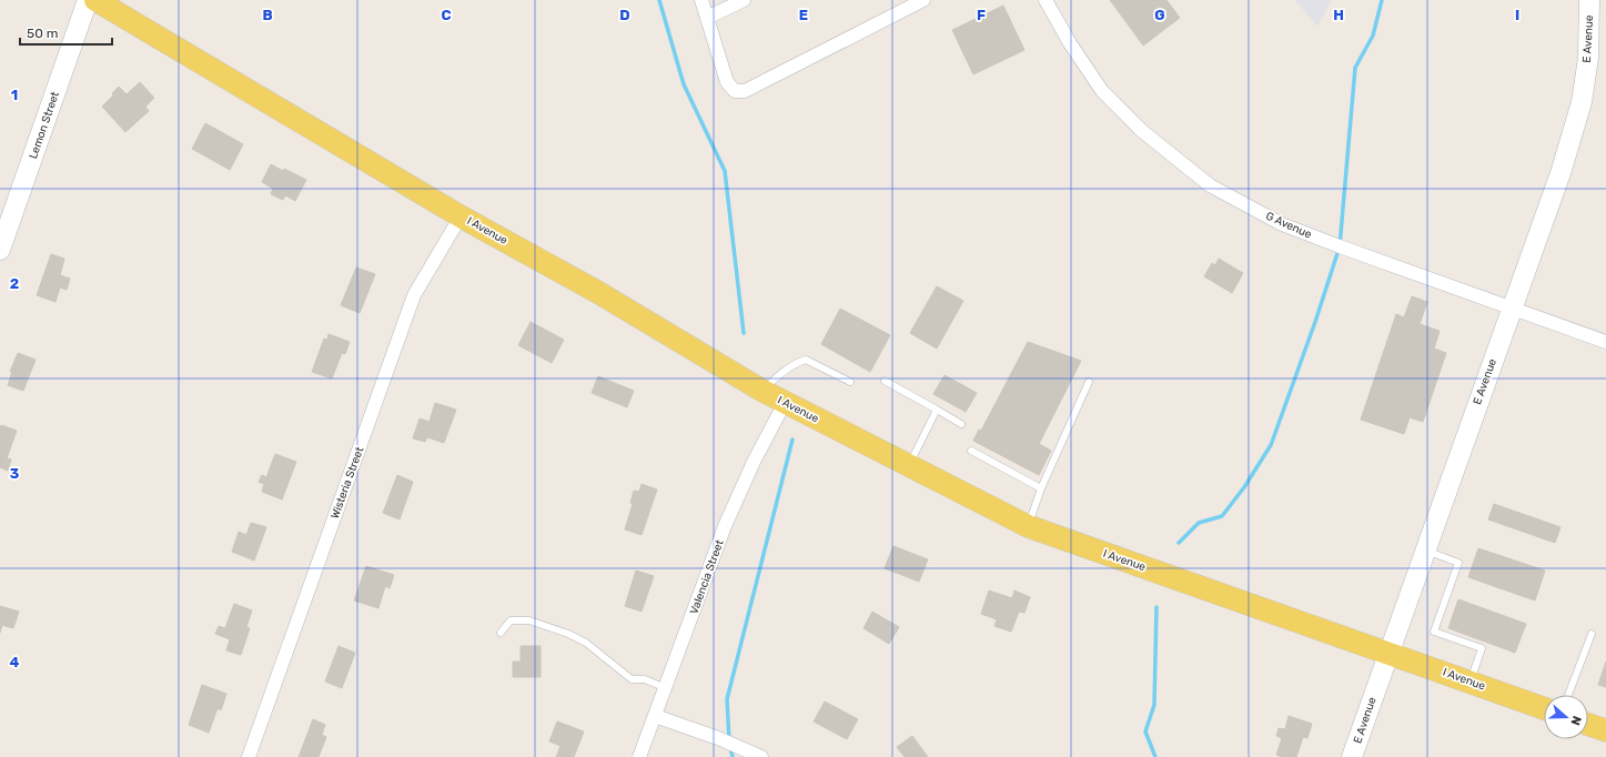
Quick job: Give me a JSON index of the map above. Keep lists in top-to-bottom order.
{
  "streets": {
    "main road": ["I Avenue"],
    "street": [
      "E Avenue",
      "Lemon Street",
      "G Avenue",
      "Wisteria Street",
      "Valencia Street"
    ]
  },
  "crossings": [
    ["E Avenue", "G Avenue"],
    ["E Avenue", "I Avenue"],
    ["I Avenue", "Wisteria Street"],
    ["I Avenue", "Valencia Street"]
  ],
  "scale_bar": "50 m",
  "north": "right",
  "grid": {
    "columns": [
      "B",
      "C",
      "D",
      "E",
      "F",
      "G",
      "H",
      "I"
    ],
    "rows": [
      "1",
      "2",
      "3",
      "4"
    ]
  }
}
